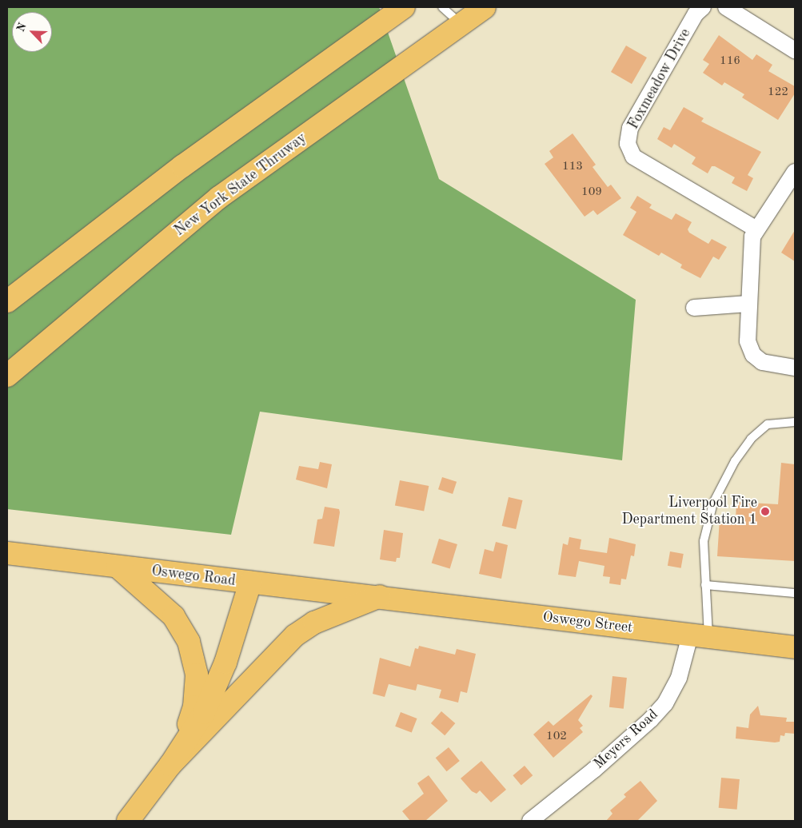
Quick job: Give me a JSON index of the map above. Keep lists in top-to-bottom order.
{
  "streets": {
    "main road": ["New York State Thruway", "Oswego Road", "Oswego Street"],
    "street": ["Foxmeadow Drive", "Meyers Road"]
  },
  "crossings": [
    ["Oswego Road", "Oswego Street"],
    ["Oswego Street", "Meyers Road"]
  ],
  "places": ["Liverpool Fire Department Station 1"],
  "house_numbers": [
    "116",
    "122",
    "113",
    "109",
    "102"
  ],
  "north": "top left"
}
